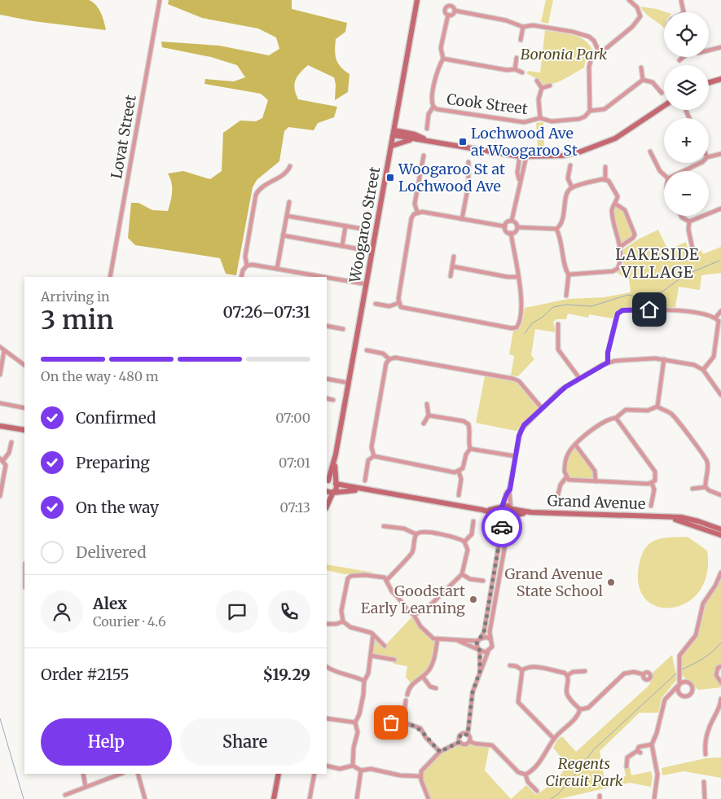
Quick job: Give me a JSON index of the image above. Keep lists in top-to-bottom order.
{
  "streets": {
    "street": [
      "Cook Street",
      "Lovat Street",
      "Woogaroo Street",
      "Grand Avenue"
    ]
  },
  "crossings": [
    ["Woogaroo Street", "Grand Avenue"]
  ],
  "districts": ["LAKESIDE VILLAGE"],
  "parks": ["Boronia Park", "Regents Circuit Park"],
  "places": {
    "transit": ["Lochwood Ave at Woogaroo St", "Woogaroo St at Lochwood Ave"],
    "other": ["Grand Avenue State School", "Goodstart Early Learning"]
  },
  "page": {
    "map_buttons": ["+", "−"],
    "heading": ["3 min", "Arriving in", "07:26–07:31"],
    "panel": [
      "Alex",
      "Courier · 4.6",
      "Order #2155",
      "$19.29"
    ],
    "bar": "On the way · 480 m",
    "list": [
      ["Confirmed", "07:00"],
      ["Preparing", "07:01"],
      ["On the way", "07:13"],
      "Delivered"
    ],
    "buttons": ["Help", "Share"]
  }
}
